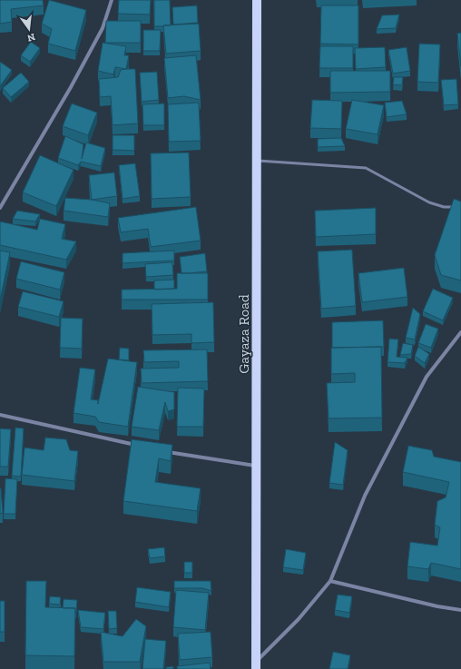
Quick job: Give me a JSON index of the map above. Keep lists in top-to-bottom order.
{
  "streets": {
    "main road": ["Gayaza Road"]
  },
  "north": "bottom"
}
